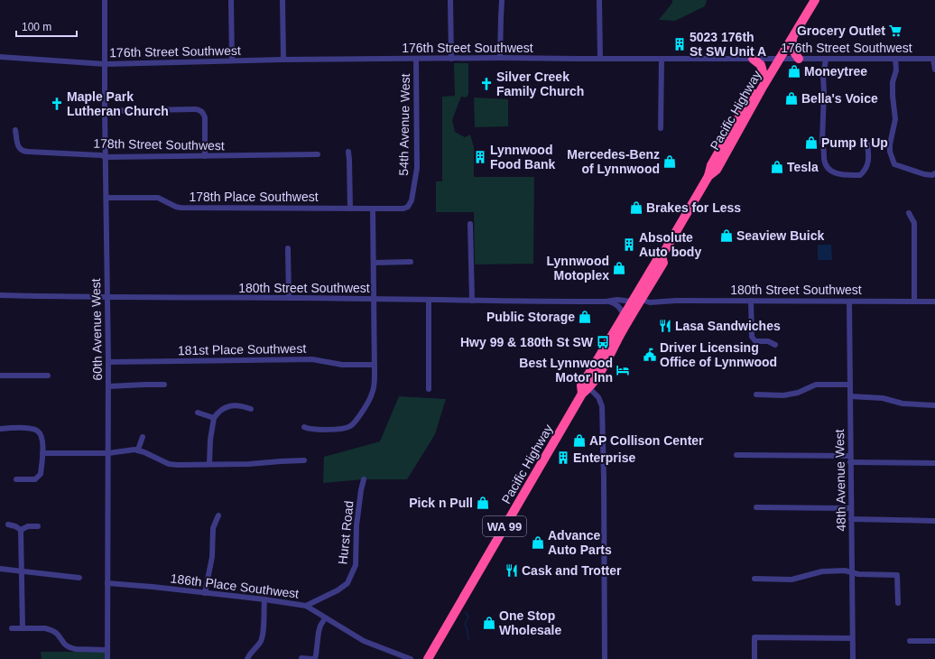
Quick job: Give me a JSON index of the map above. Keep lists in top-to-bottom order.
{
  "streets": {
    "highway": ["Pacific Highway", "WA 99"],
    "street": [
      "176th Street Southwest",
      "54th Avenue West",
      "178th Street Southwest",
      "178th Place Southwest",
      "180th Street Southwest",
      "60th Avenue West",
      "181st Place Southwest",
      "48th Avenue West",
      "Hurst Road",
      "186th Place Southwest"
    ]
  },
  "crossings": [
    ["176th Street Southwest", "Pacific Highway"],
    ["176th Street Southwest", "54th Avenue West"],
    ["176th Street Southwest", "60th Avenue West"],
    ["Pacific Highway", "180th Street Southwest"],
    ["54th Avenue West", "178th Place Southwest"],
    ["178th Street Southwest", "60th Avenue West"],
    ["178th Place Southwest", "60th Avenue West"],
    ["180th Street Southwest", "60th Avenue West"],
    ["180th Street Southwest", "48th Avenue West"],
    ["60th Avenue West", "181st Place Southwest"],
    ["60th Avenue West", "186th Place Southwest"],
    ["Hurst Road", "186th Place Southwest"]
  ],
  "places": {
    "supermarket": ["Grocery Outlet"],
    "building": [
      "5023 176th St SW Unit A",
      "Lynnwood Food Bank",
      "Absolute Auto body",
      "Enterprise"
    ],
    "shop": [
      "Moneytree",
      "Bella's Voice",
      "Pump It Up",
      "Mercedes-Benz of Lynnwood",
      "Tesla",
      "Brakes for Less",
      "Seaview Buick",
      "Lynnwood Motoplex",
      "Public Storage",
      "AP Collison Center",
      "Pick n Pull",
      "Advance Auto Parts",
      "One Stop Wholesale"
    ],
    "church": ["Silver Creek Family Church", "Maple Park Lutheran Church"],
    "restaurant": ["Lasa Sandwiches", "Cask and Trotter"],
    "bus stop": ["Hwy 99 & 180th St SW"],
    "public building": ["Driver Licensing Office of Lynnwood"],
    "hotel": ["Best Lynnwood Motor Inn"]
  },
  "scale_bar": "100 m"
}
